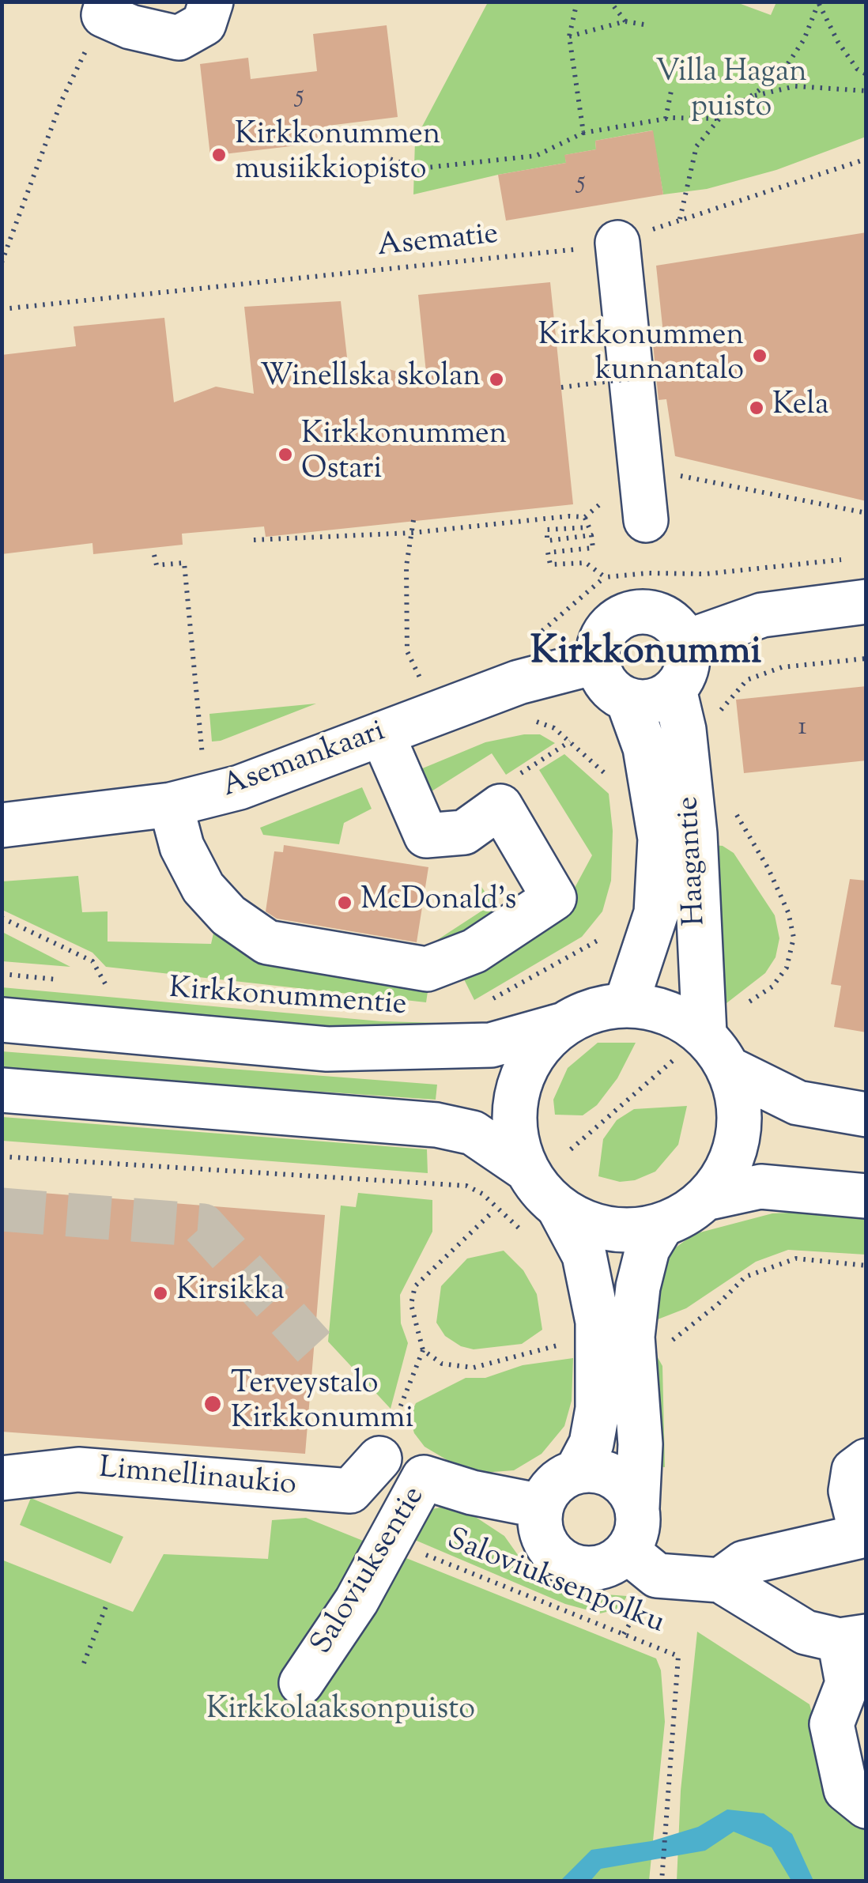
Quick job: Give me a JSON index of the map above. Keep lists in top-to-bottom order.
{
  "streets": {
    "street": [
      "Asemankaari",
      "Haagantie",
      "Kirkkonummentie",
      "Limnellinaukio",
      "Saloviuksentie"
    ],
    "path": ["Asematie", "Saloviuksenpolku"]
  },
  "crossings": [
    ["Asemankaari", "Haagantie"],
    ["Haagantie", "Kirkkonummentie"],
    ["Saloviuksentie", "Saloviuksenpolku"]
  ],
  "districts": ["Kirkkonummi"],
  "parks": ["Villa Hagan puisto", "Kirkkolaaksonpuisto"],
  "places": [
    "Kirkkonummen musiikkiopisto",
    "Kirkkonummen kunnantalo",
    "Winellska skolan",
    "Kela",
    "Kirkkonummen Ostari",
    "McDonald's",
    "Kirsikka",
    "Terveystalo Kirkkonummi"
  ],
  "house_numbers": ["5", "5", "1"]
}
